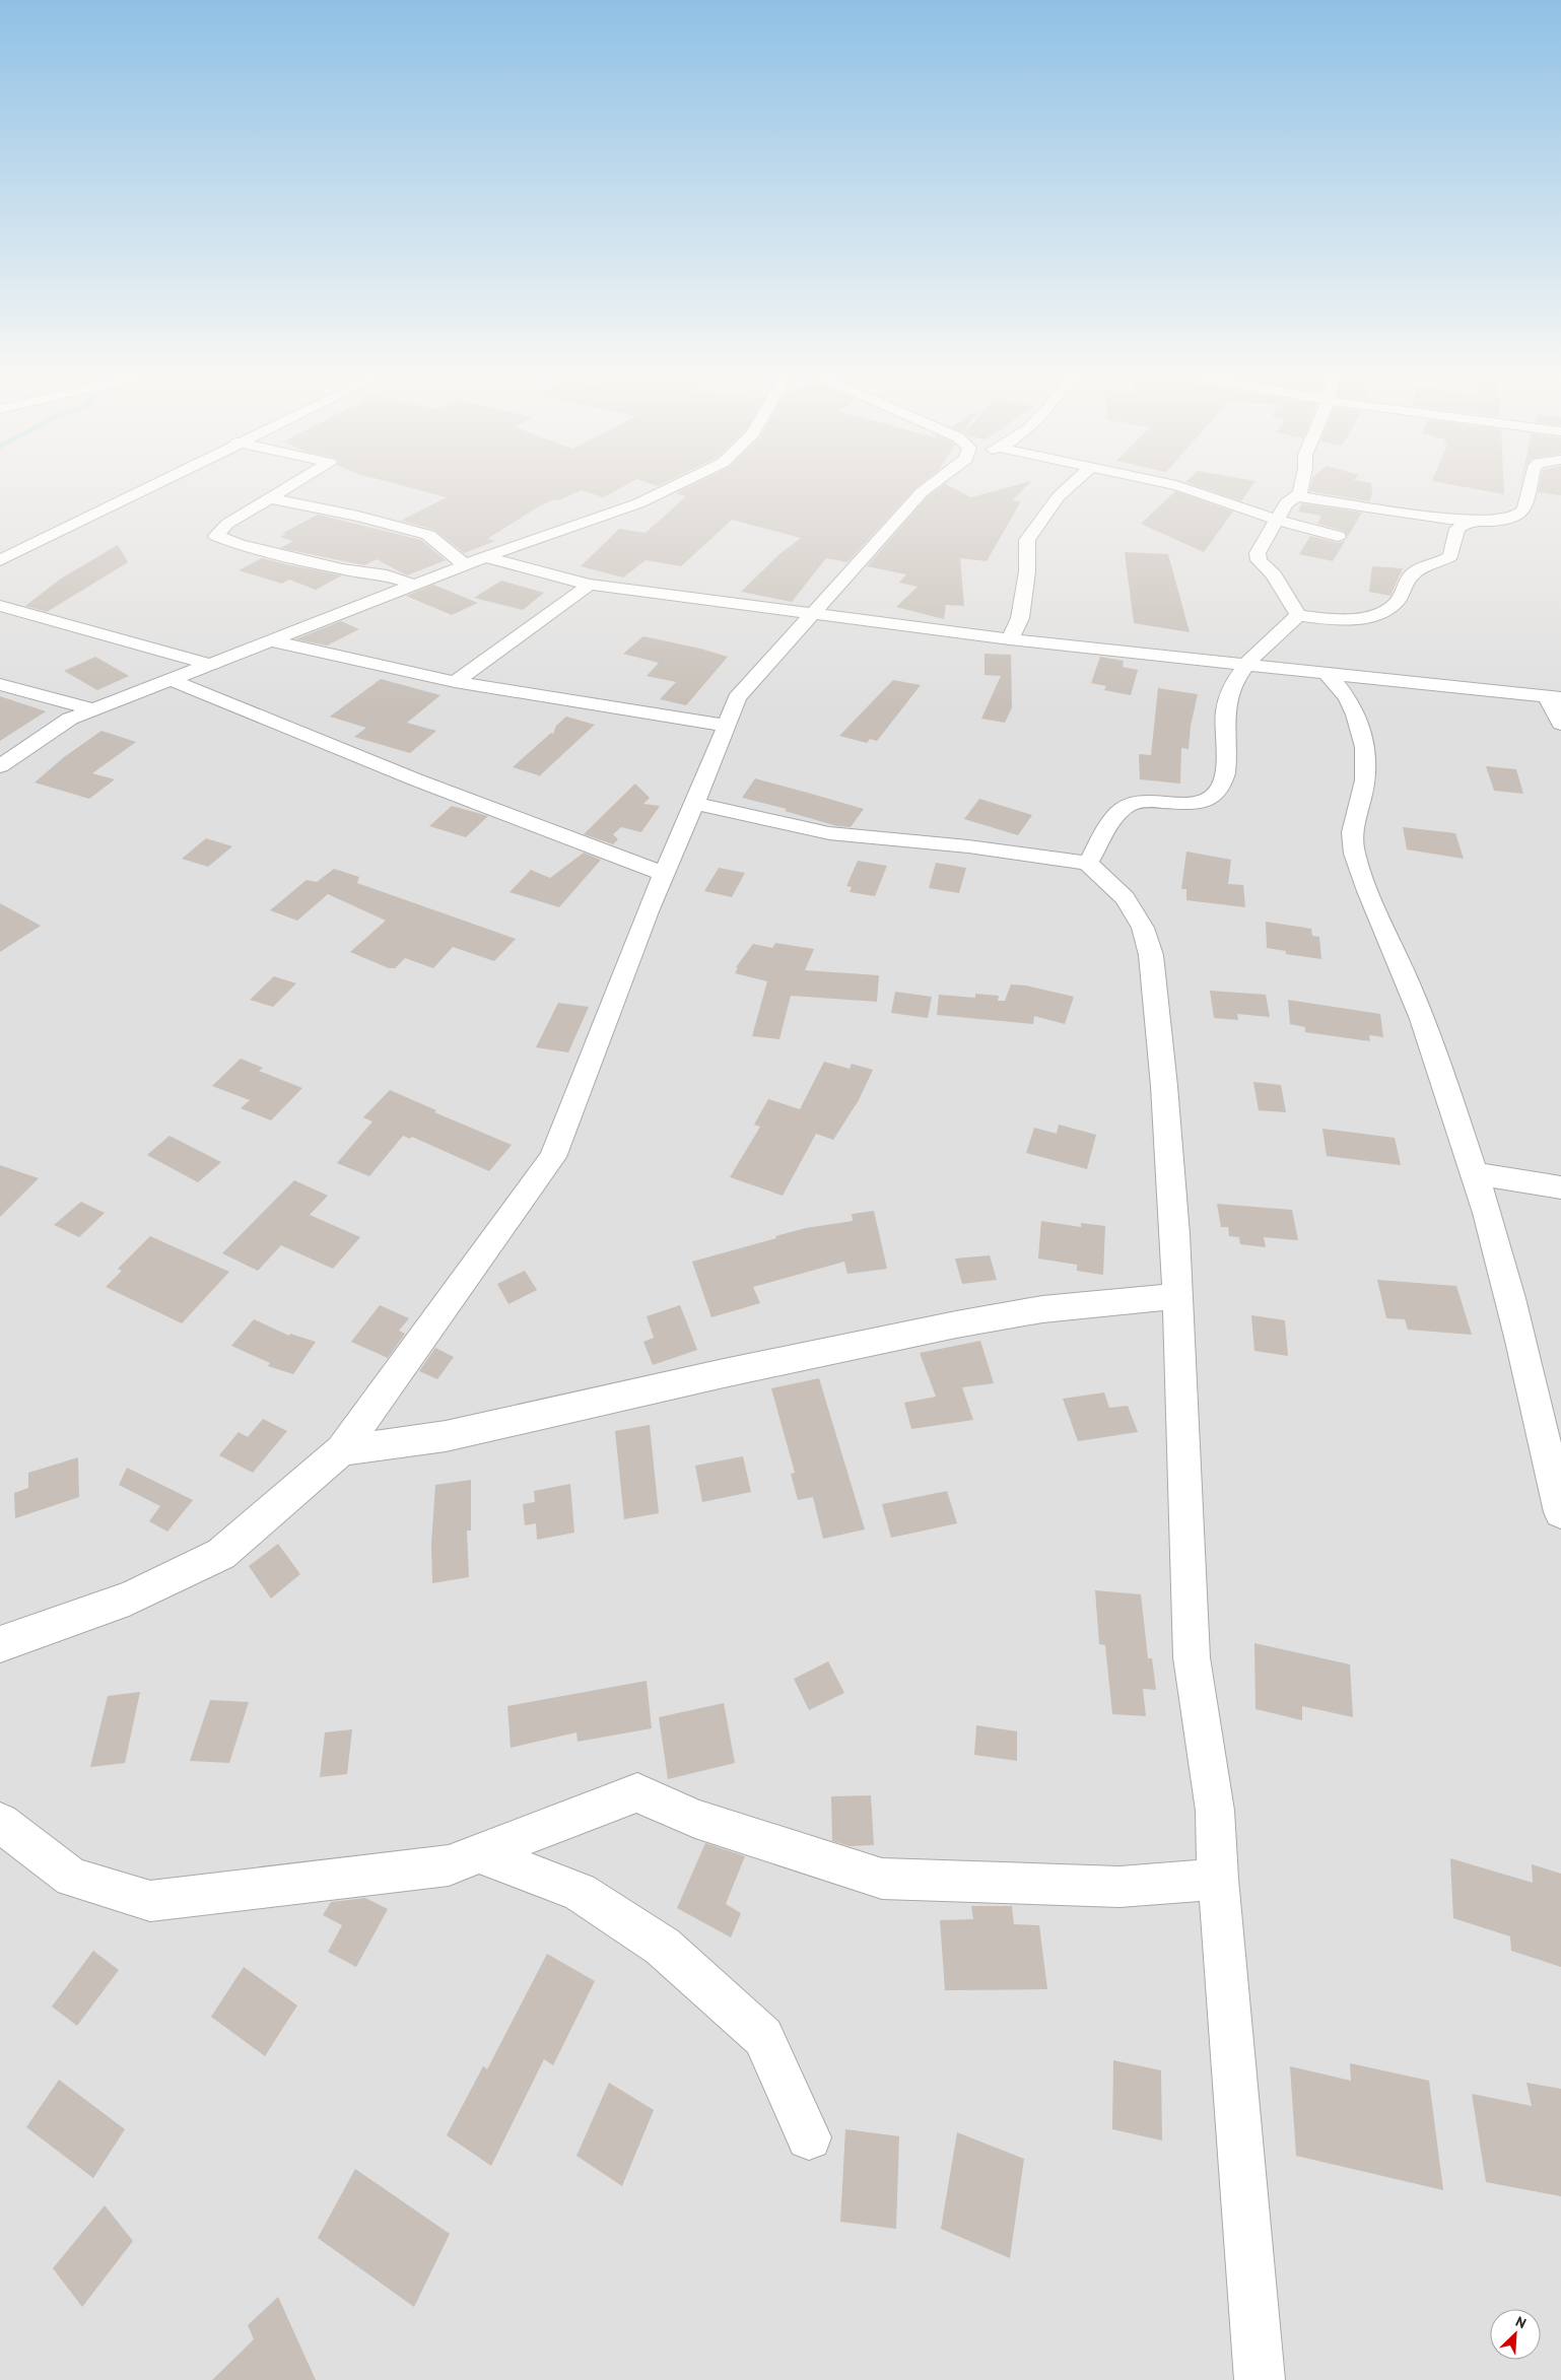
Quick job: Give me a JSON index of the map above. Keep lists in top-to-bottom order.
{
  "north": "top right"
}
